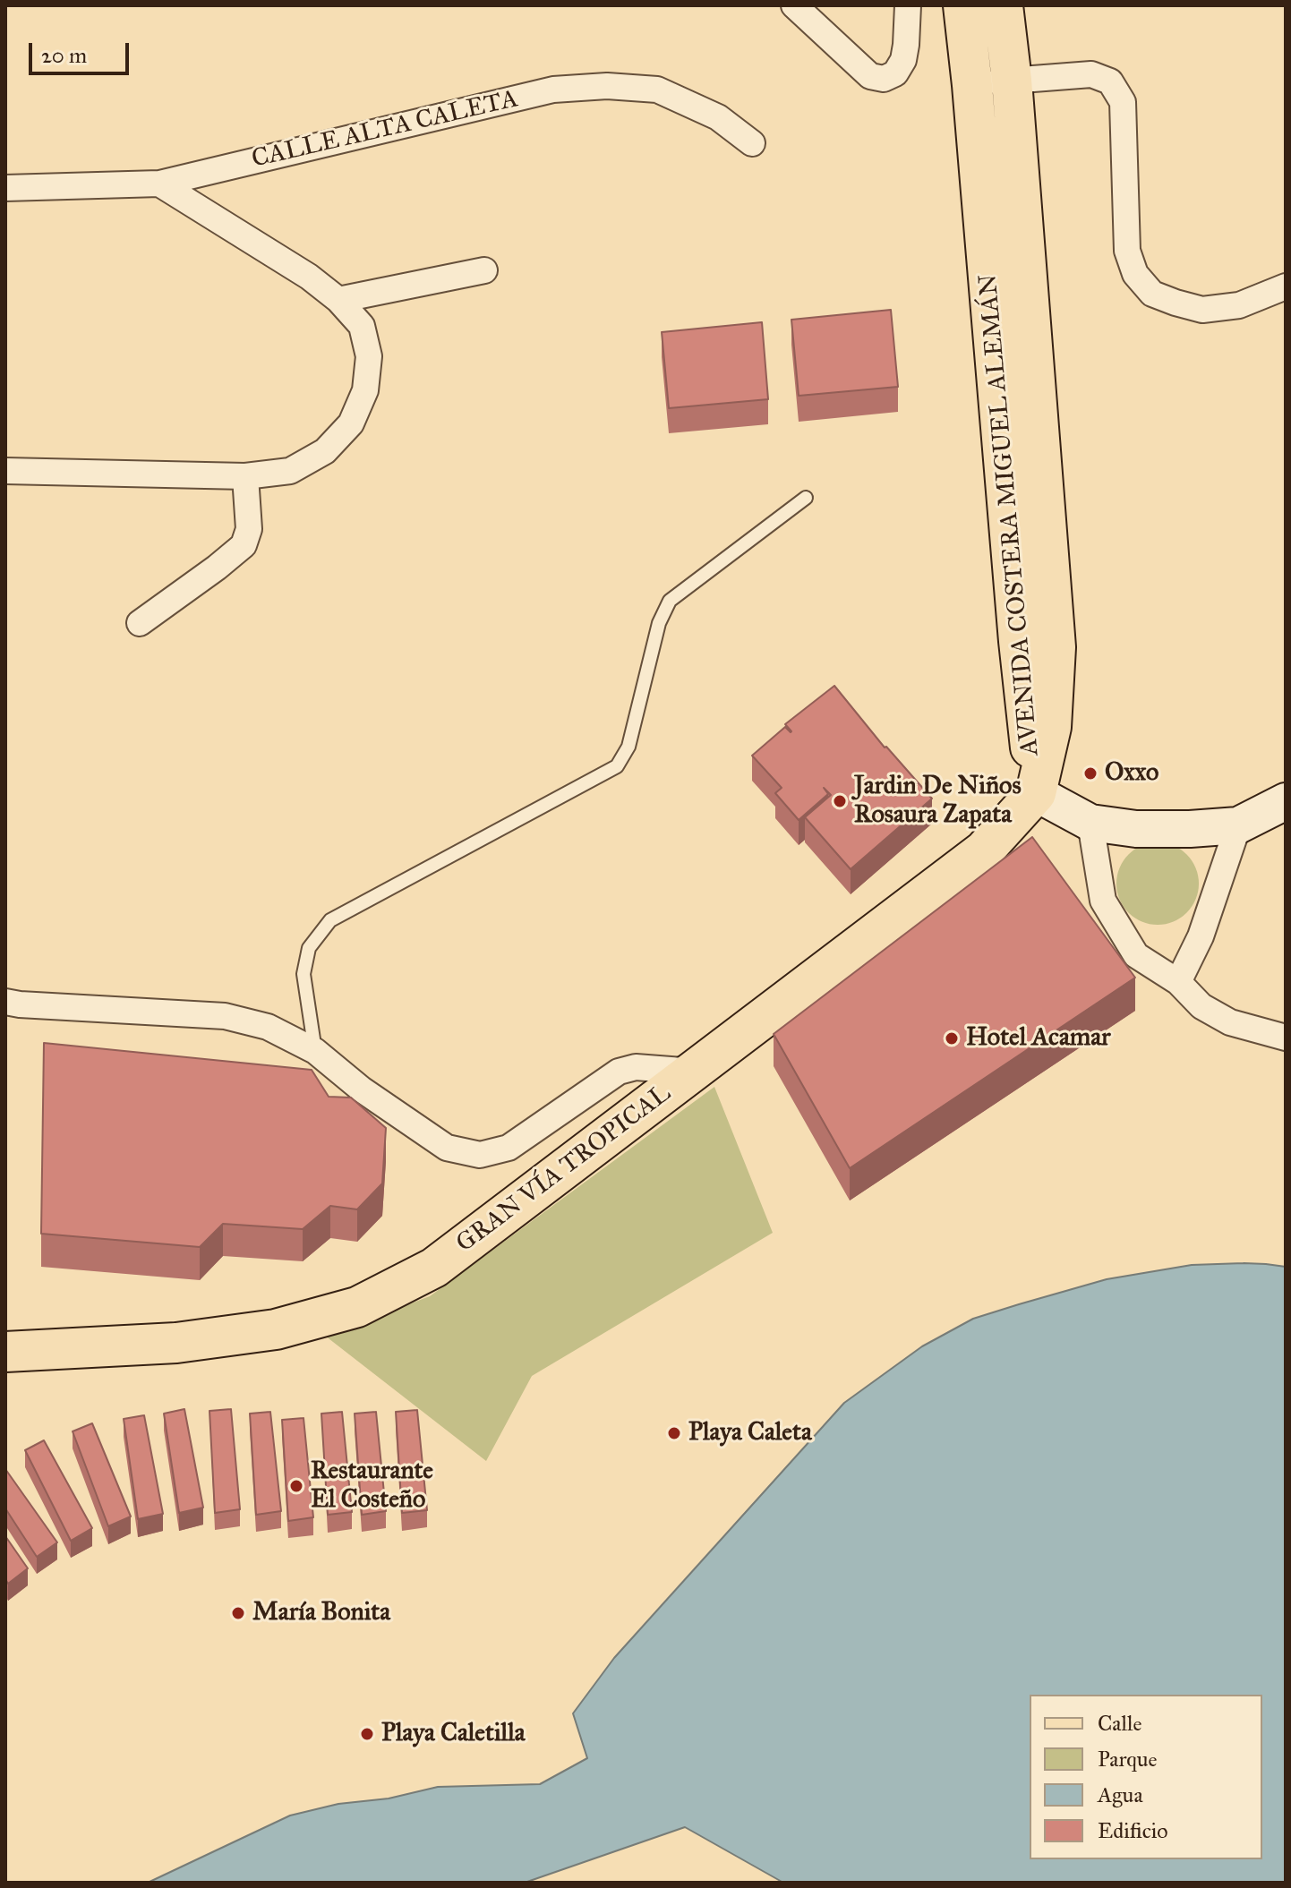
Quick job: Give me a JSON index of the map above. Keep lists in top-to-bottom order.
{
  "streets": {
    "main road": ["AVENIDA COSTERA MIGUEL ALEMÁN", "GRAN VÍA TROPICAL"],
    "street": ["CALLE ALTA CALETA"]
  },
  "crossings": [
    ["AVENIDA COSTERA MIGUEL ALEMÁN", "GRAN VÍA TROPICAL"]
  ],
  "places": [
    "Oxxo",
    "Jardin De Niños Rosaura Zapata",
    "Hotel Acamar",
    "Playa Caleta",
    "Restaurante El Costeño",
    "María Bonita",
    "Playa Caletilla"
  ],
  "legend": [
    "Calle",
    "Parque",
    "Agua",
    "Edificio"
  ],
  "scale_bar": "20 m"
}
